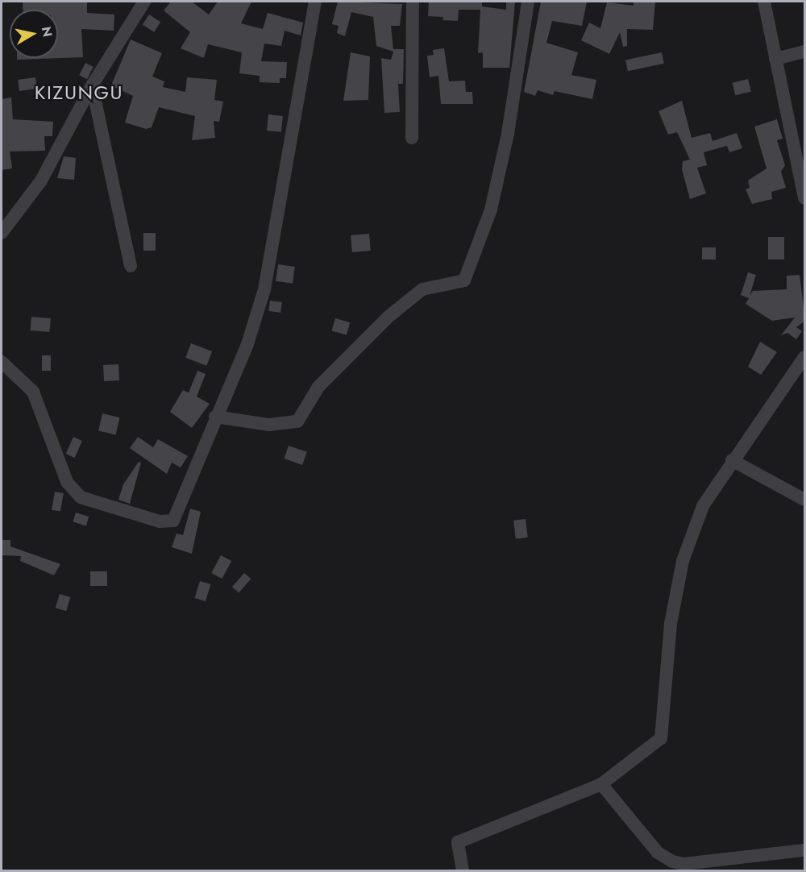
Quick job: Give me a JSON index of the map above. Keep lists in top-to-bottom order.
{
  "districts": ["KIZUNGU"],
  "north": "right"
}
